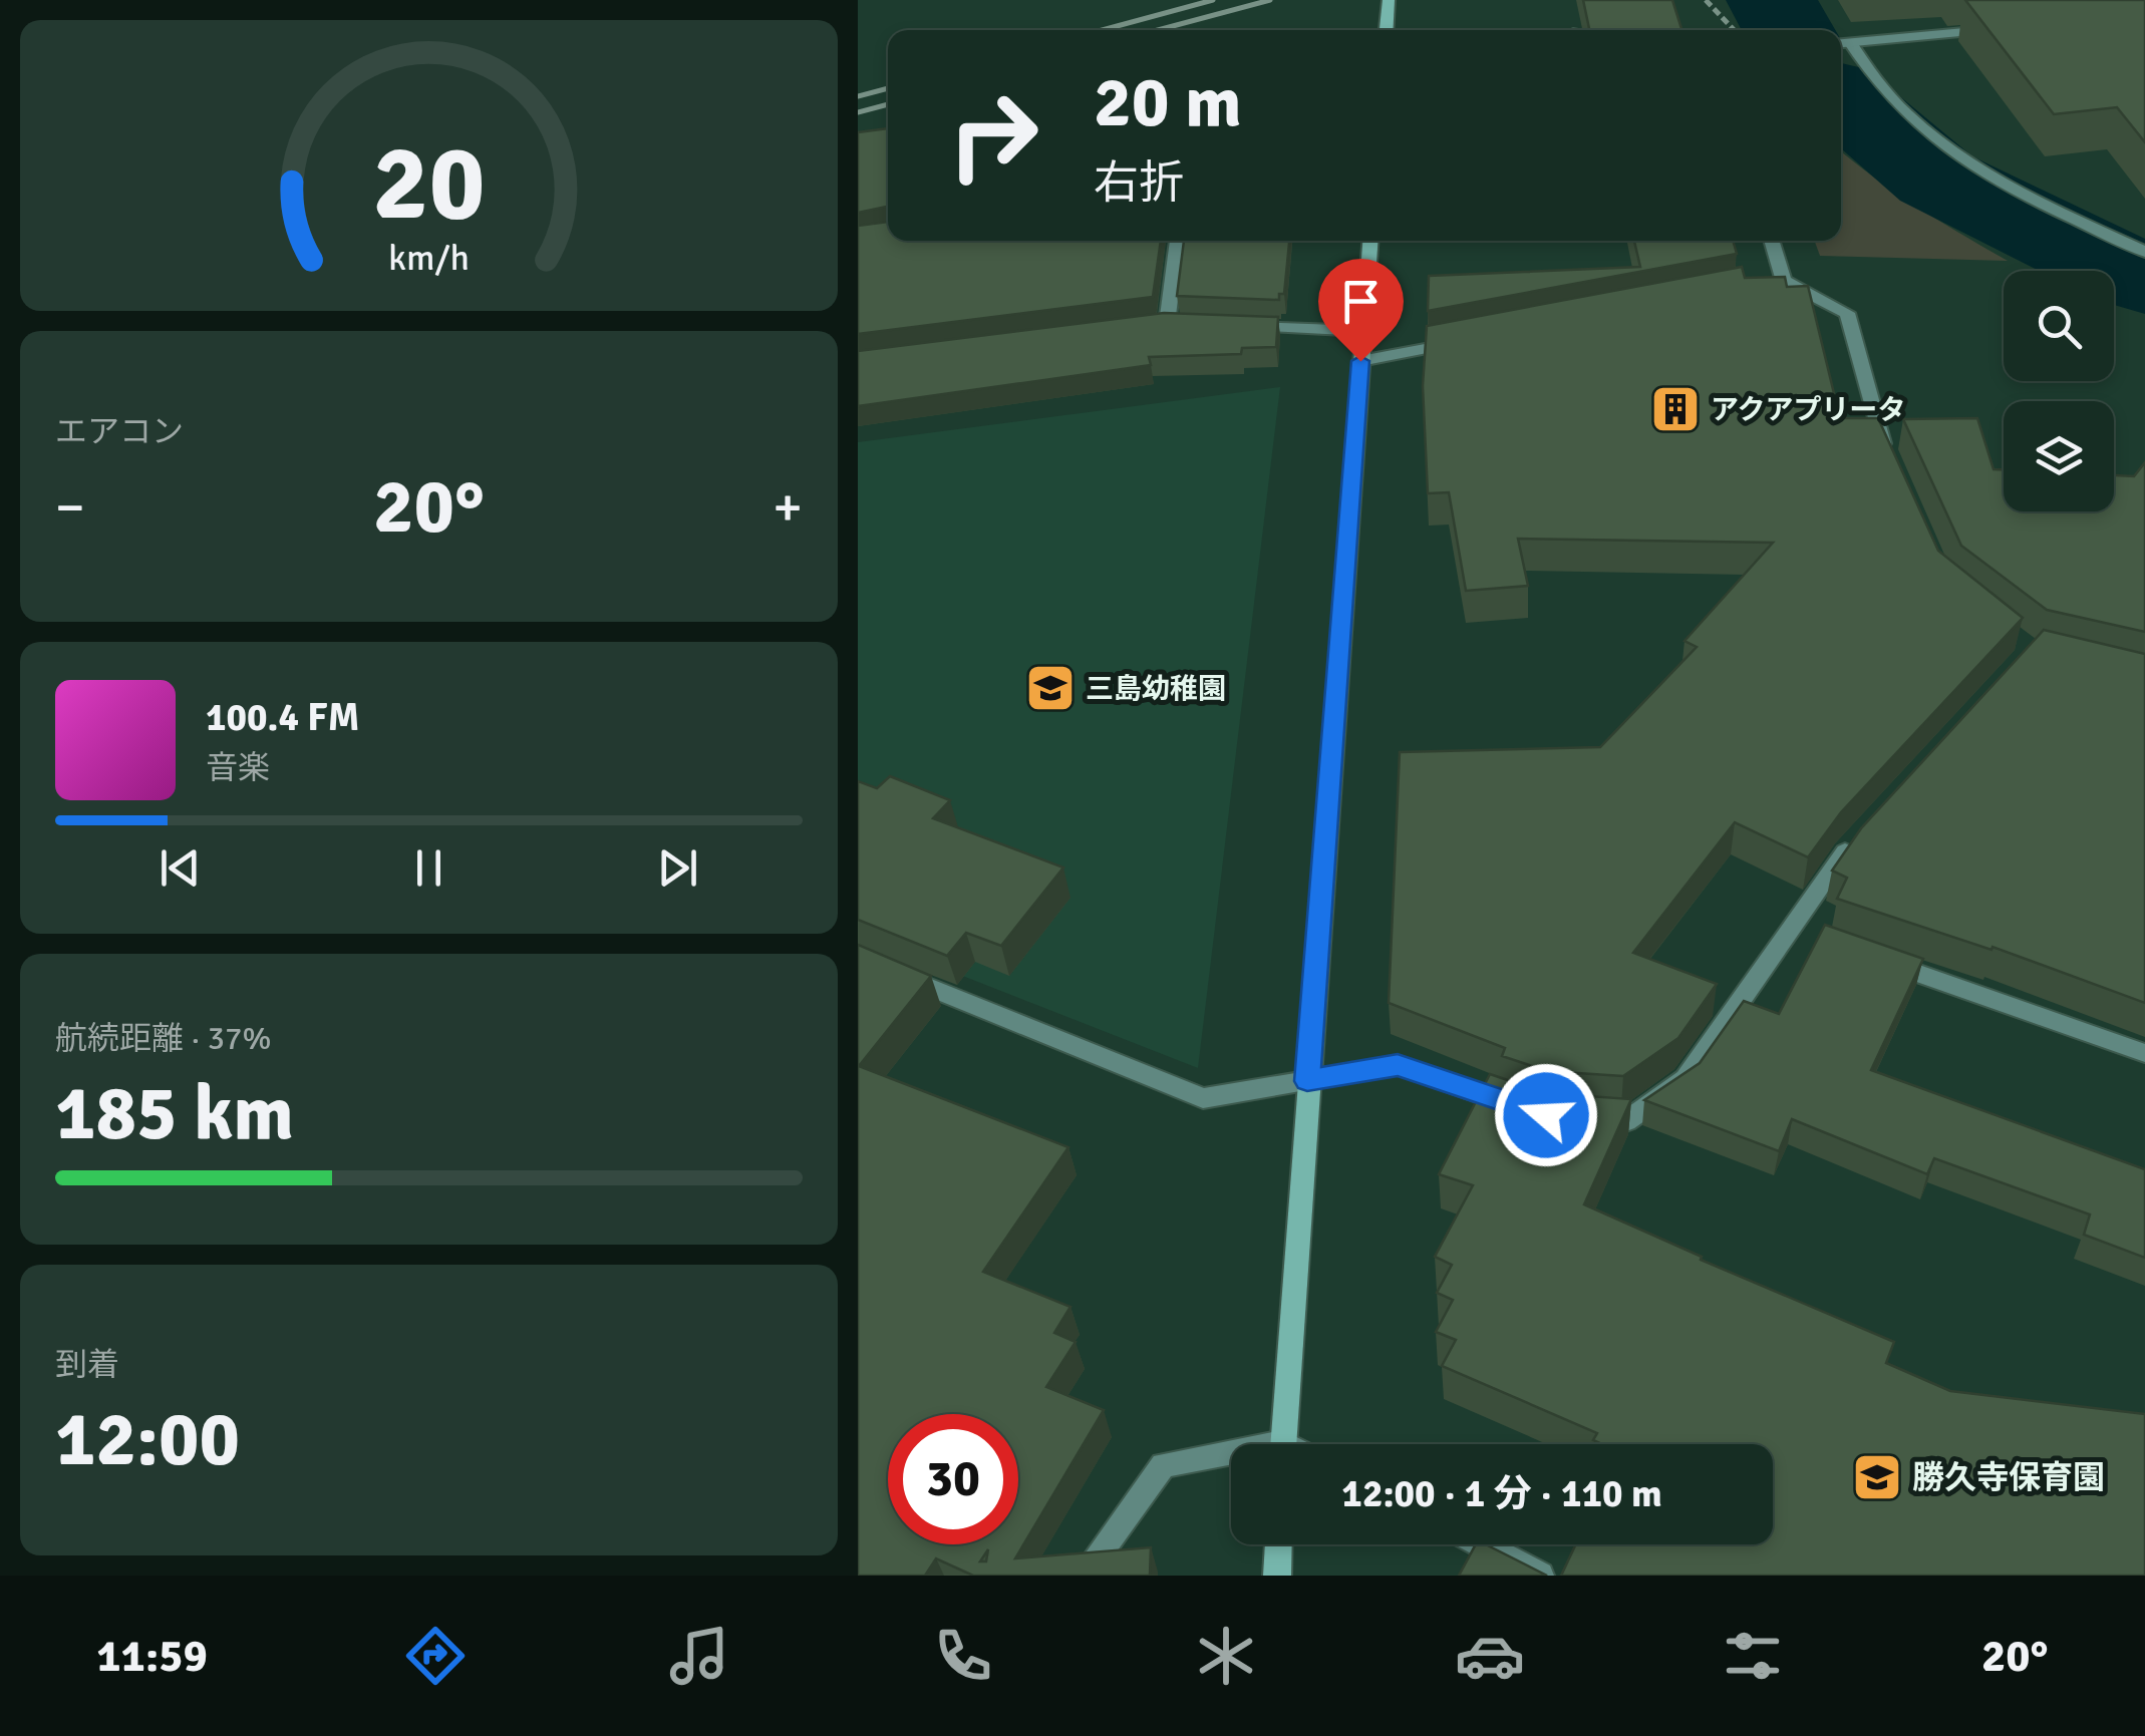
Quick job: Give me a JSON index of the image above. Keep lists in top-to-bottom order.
{
  "places": {
    "building": ["アクアプリータ"],
    "school or university": ["三島幼稚園", "勝久寺保育園"]
  },
  "page": {
    "turn": ["20 m", "右折"],
    "tile": [
      "エアコン",
      ["航続距離 · 37%", "185 km"],
      ["到着", "12:00"]
    ],
    "heat": ["−", "20°", "+"],
    "song": ["100.4 FM", "音楽"],
    "limit": "30",
    "trip": "12:00 · 1 分 · 110 m",
    "tabs": ["11:59", "20°"],
    "gauge": ["20", "km/h"]
  }
}
